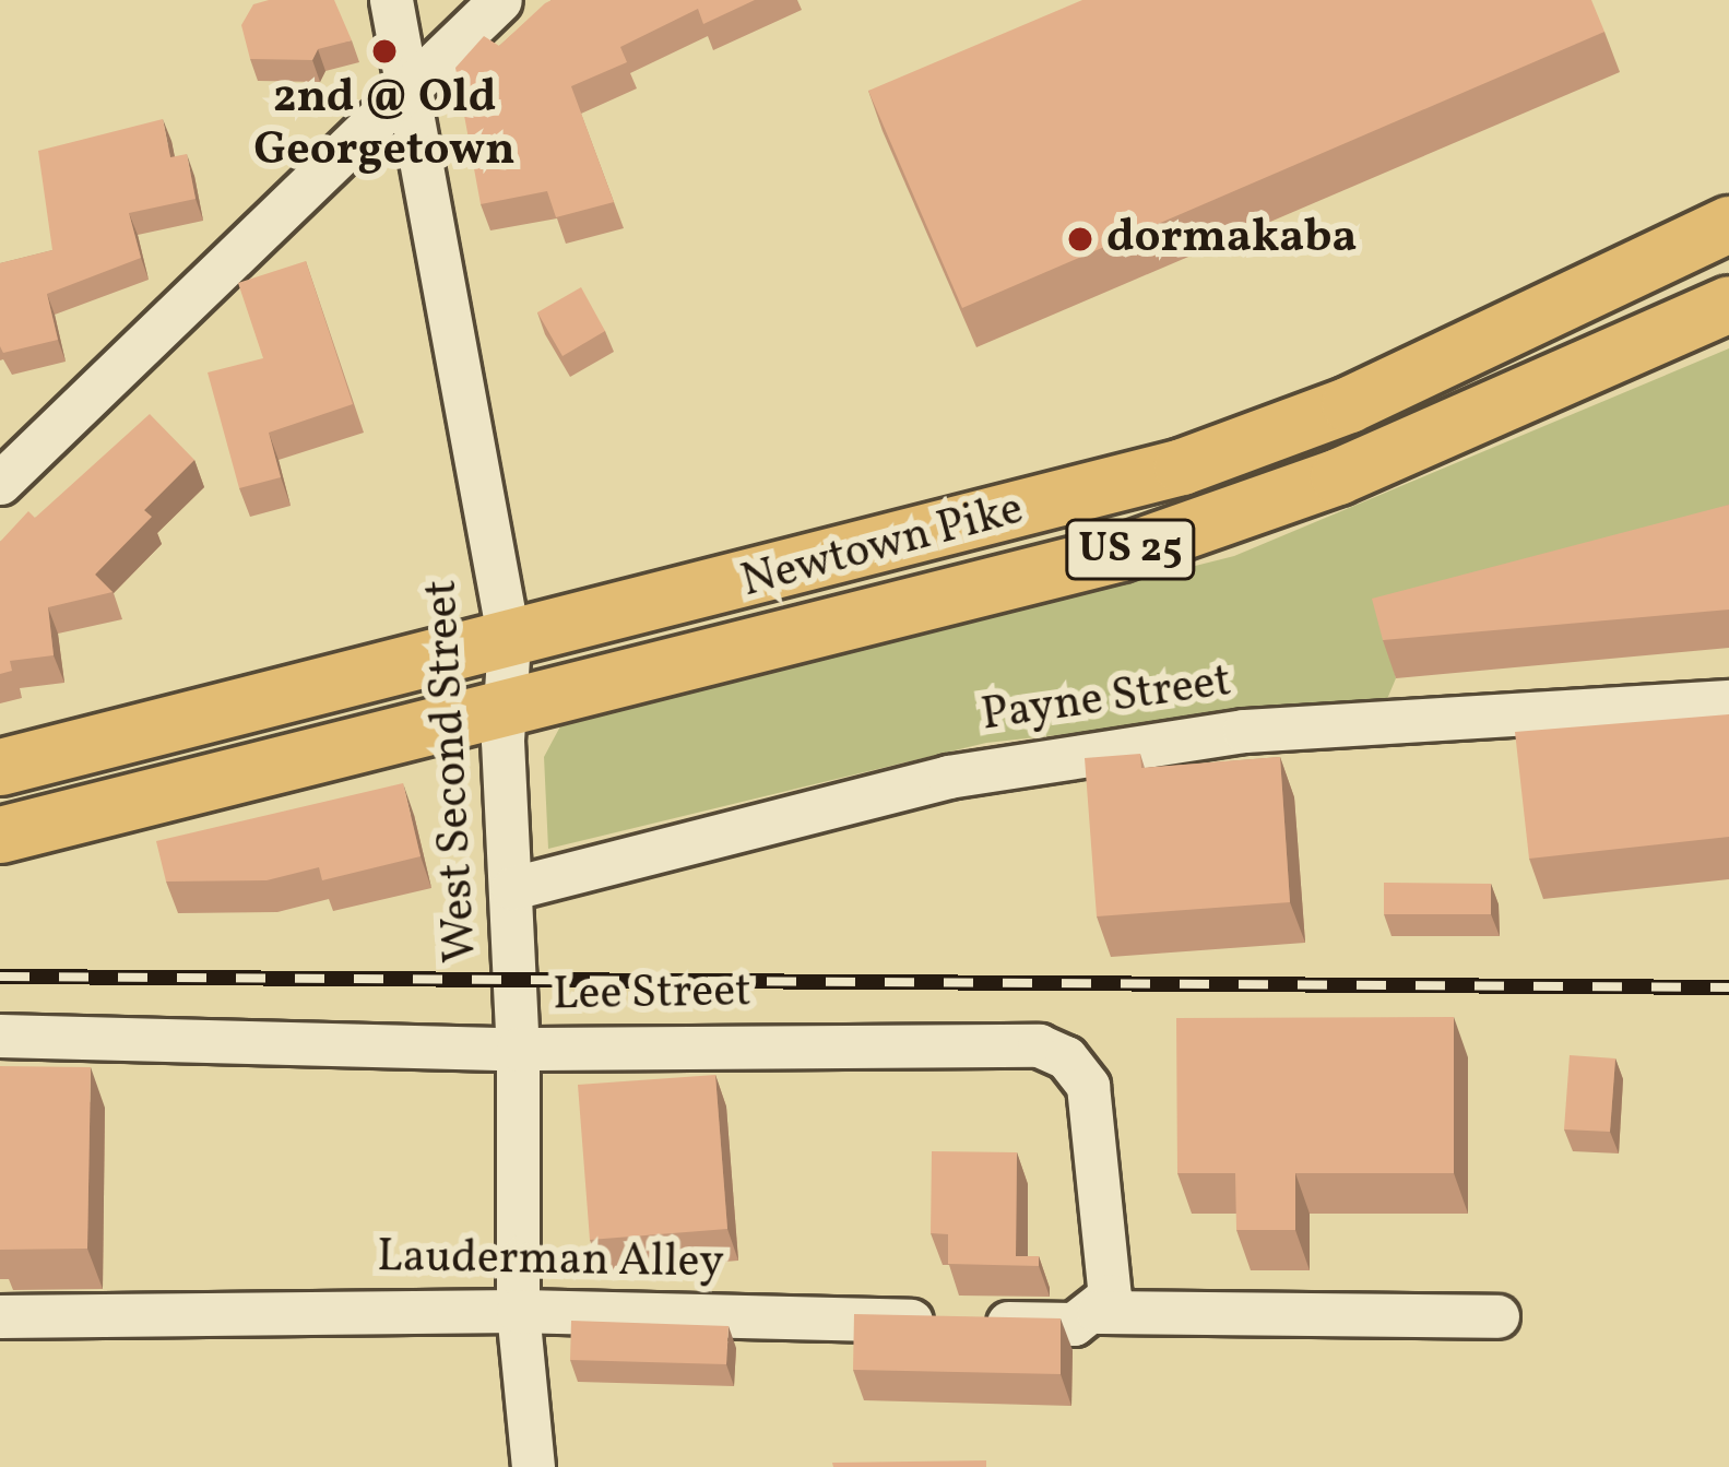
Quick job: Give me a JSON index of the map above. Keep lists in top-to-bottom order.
{
  "streets": {
    "main road": ["Newtown Pike", "US 25"],
    "street": [
      "Payne Street",
      "West Second Street",
      "Lee Street",
      "Lauderman Alley"
    ]
  },
  "crossings": [
    ["Newtown Pike", "West Second Street"],
    ["Payne Street", "West Second Street"],
    ["West Second Street", "Lee Street"],
    ["West Second Street", "Lauderman Alley"],
    ["Lee Street", "Lauderman Alley"]
  ],
  "places": ["2nd @ Old Georgetown", "dormakaba"]
}
